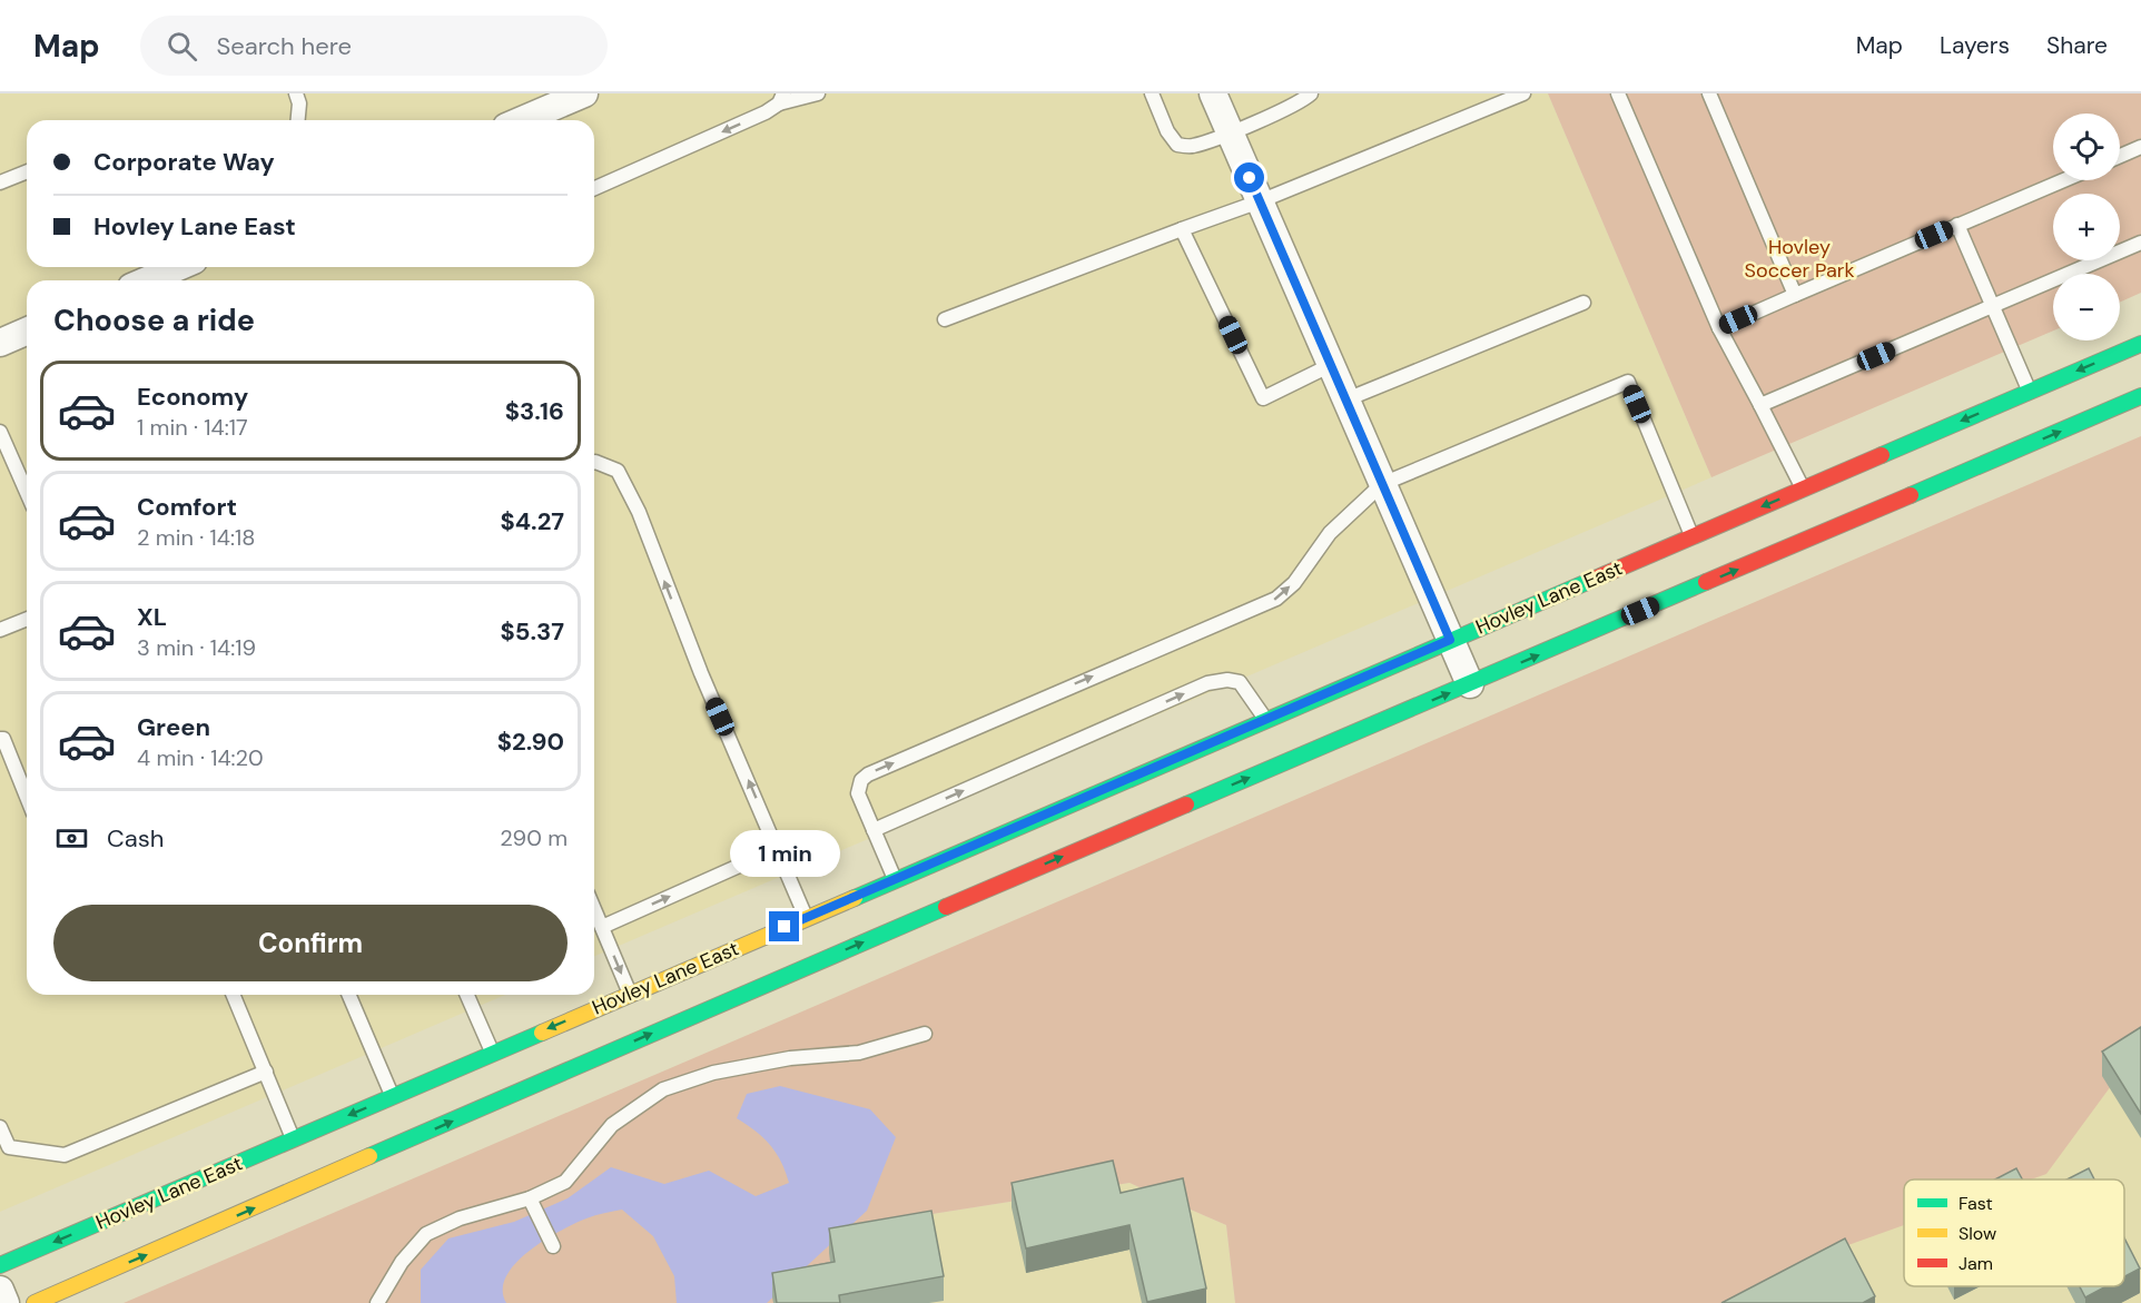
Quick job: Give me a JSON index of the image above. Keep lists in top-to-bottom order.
{
  "streets": {
    "street": ["Hovley Lane East"]
  },
  "parks": ["Hovley Soccer Park"],
  "legend": ["Fast", "Slow", "Jam"],
  "page": {
    "header": "Map",
    "search": "Search here",
    "nav": ["Map", "Layers", "Share"],
    "map_buttons": ["+", "−"],
    "banner": ["Corporate Way", "Hovley Lane East"],
    "heading": "Choose a ride",
    "list": [
      {
        "name": "Economy",
        "note": "1 min · 14:17",
        "value": "$3.16"
      },
      {
        "name": "Comfort",
        "note": "2 min · 14:18",
        "value": "$4.27"
      },
      {
        "name": "XL",
        "note": "3 min · 14:19",
        "value": "$5.37"
      },
      {
        "name": "Green",
        "note": "4 min · 14:20",
        "value": "$2.90"
      }
    ],
    "pay": ["Cash", "290 m"],
    "bubble": "1 min",
    "buttons": "Confirm"
  }
}
